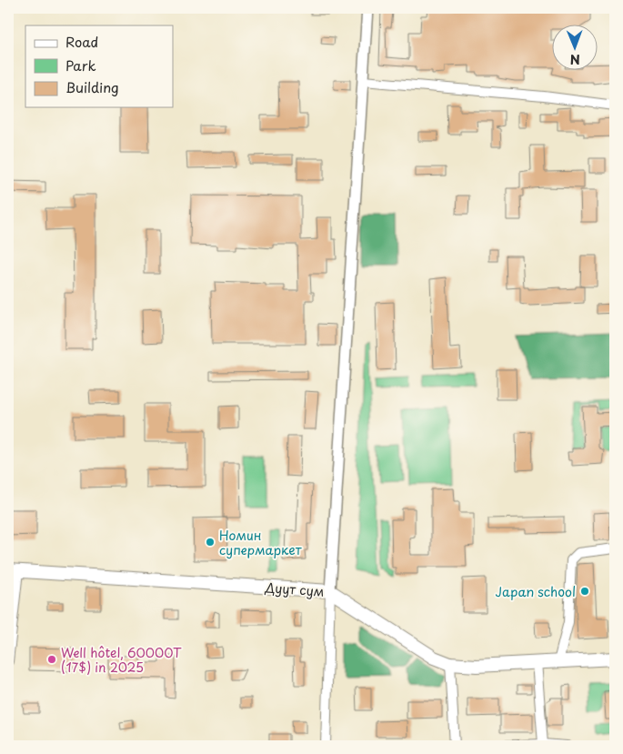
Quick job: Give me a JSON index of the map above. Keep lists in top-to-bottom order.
{
  "streets": {
    "main road": ["Дуут сум"]
  },
  "places": ["Номин супермаркет", "Japan school", "Well hôtel, 60000T (17$) in 2025"],
  "legend": ["Road", "Park", "Building"],
  "north": "bottom"
}
